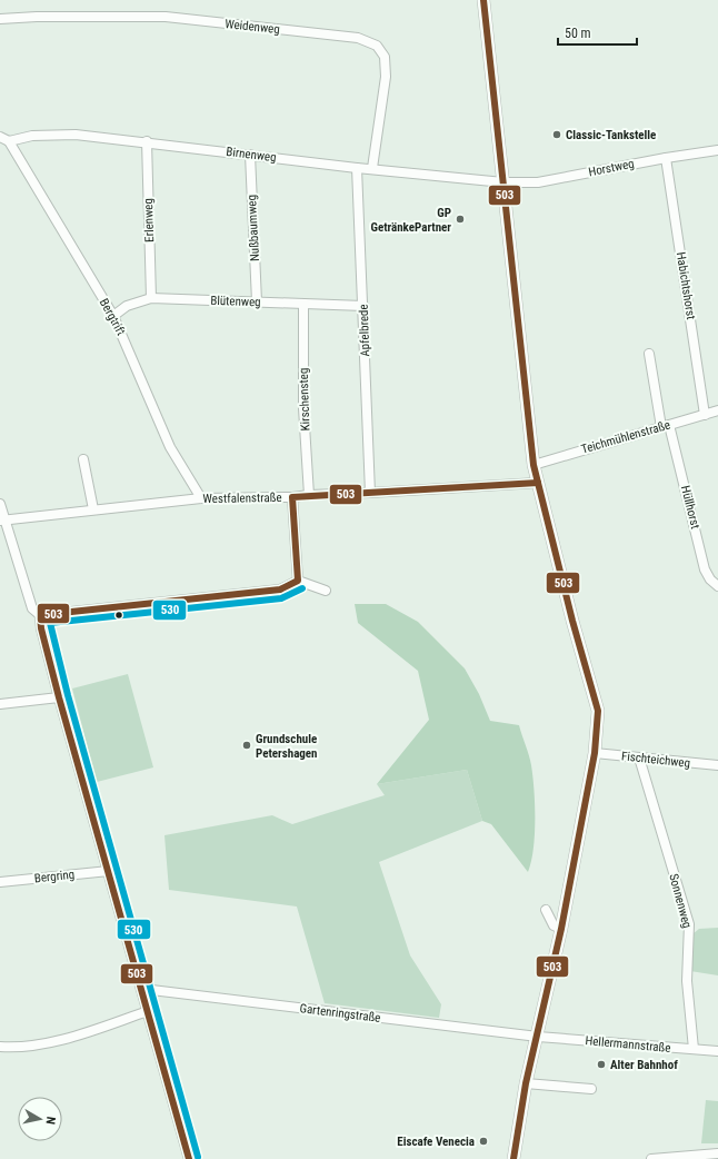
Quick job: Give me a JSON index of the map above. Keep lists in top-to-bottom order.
{
  "streets": {
    "street": [
      "Weidenweg",
      "Birnenweg",
      "Horstweg",
      "Erlenweg",
      "Nußbaumweg",
      "Habichtshorst",
      "Blütenweg",
      "Bergtrift",
      "Apfelbrede",
      "Kirschensteg",
      "Teichmühlenstraße",
      "Westfalenstraße",
      "Hüllhorst",
      "Fischteichweg",
      "Bergring",
      "Sonnenweg",
      "Gartenringstraße",
      "Hellermannstraße"
    ]
  },
  "crossings": [
    ["Weidenweg", "Birnenweg"],
    ["Birnenweg", "Horstweg"],
    ["Birnenweg", "Erlenweg"],
    ["Birnenweg", "Nußbaumweg"],
    ["Birnenweg", "Bergtrift"],
    ["Birnenweg", "Apfelbrede"],
    ["Horstweg", "Habichtshorst"],
    ["Erlenweg", "Blütenweg"],
    ["Nußbaumweg", "Blütenweg"],
    ["Habichtshorst", "Teichmühlenstraße"],
    ["Blütenweg", "Bergtrift"],
    ["Blütenweg", "Apfelbrede"],
    ["Blütenweg", "Kirschensteg"],
    ["Bergtrift", "Westfalenstraße"],
    ["Apfelbrede", "Westfalenstraße"],
    ["Kirschensteg", "Westfalenstraße"],
    ["Teichmühlenstraße", "Hüllhorst"],
    ["Fischteichweg", "Sonnenweg"],
    ["Sonnenweg", "Hellermannstraße"],
    ["Gartenringstraße", "Hellermannstraße"]
  ],
  "places": [
    "Classic-Tankstelle",
    "GP GetränkePartner",
    "Grundschule Petershagen",
    "Alter Bahnhof",
    "Eiscafe Venecia"
  ],
  "lines": ["transit line 503", "transit line 530"],
  "scale_bar": "50 m",
  "north": "right"
}
